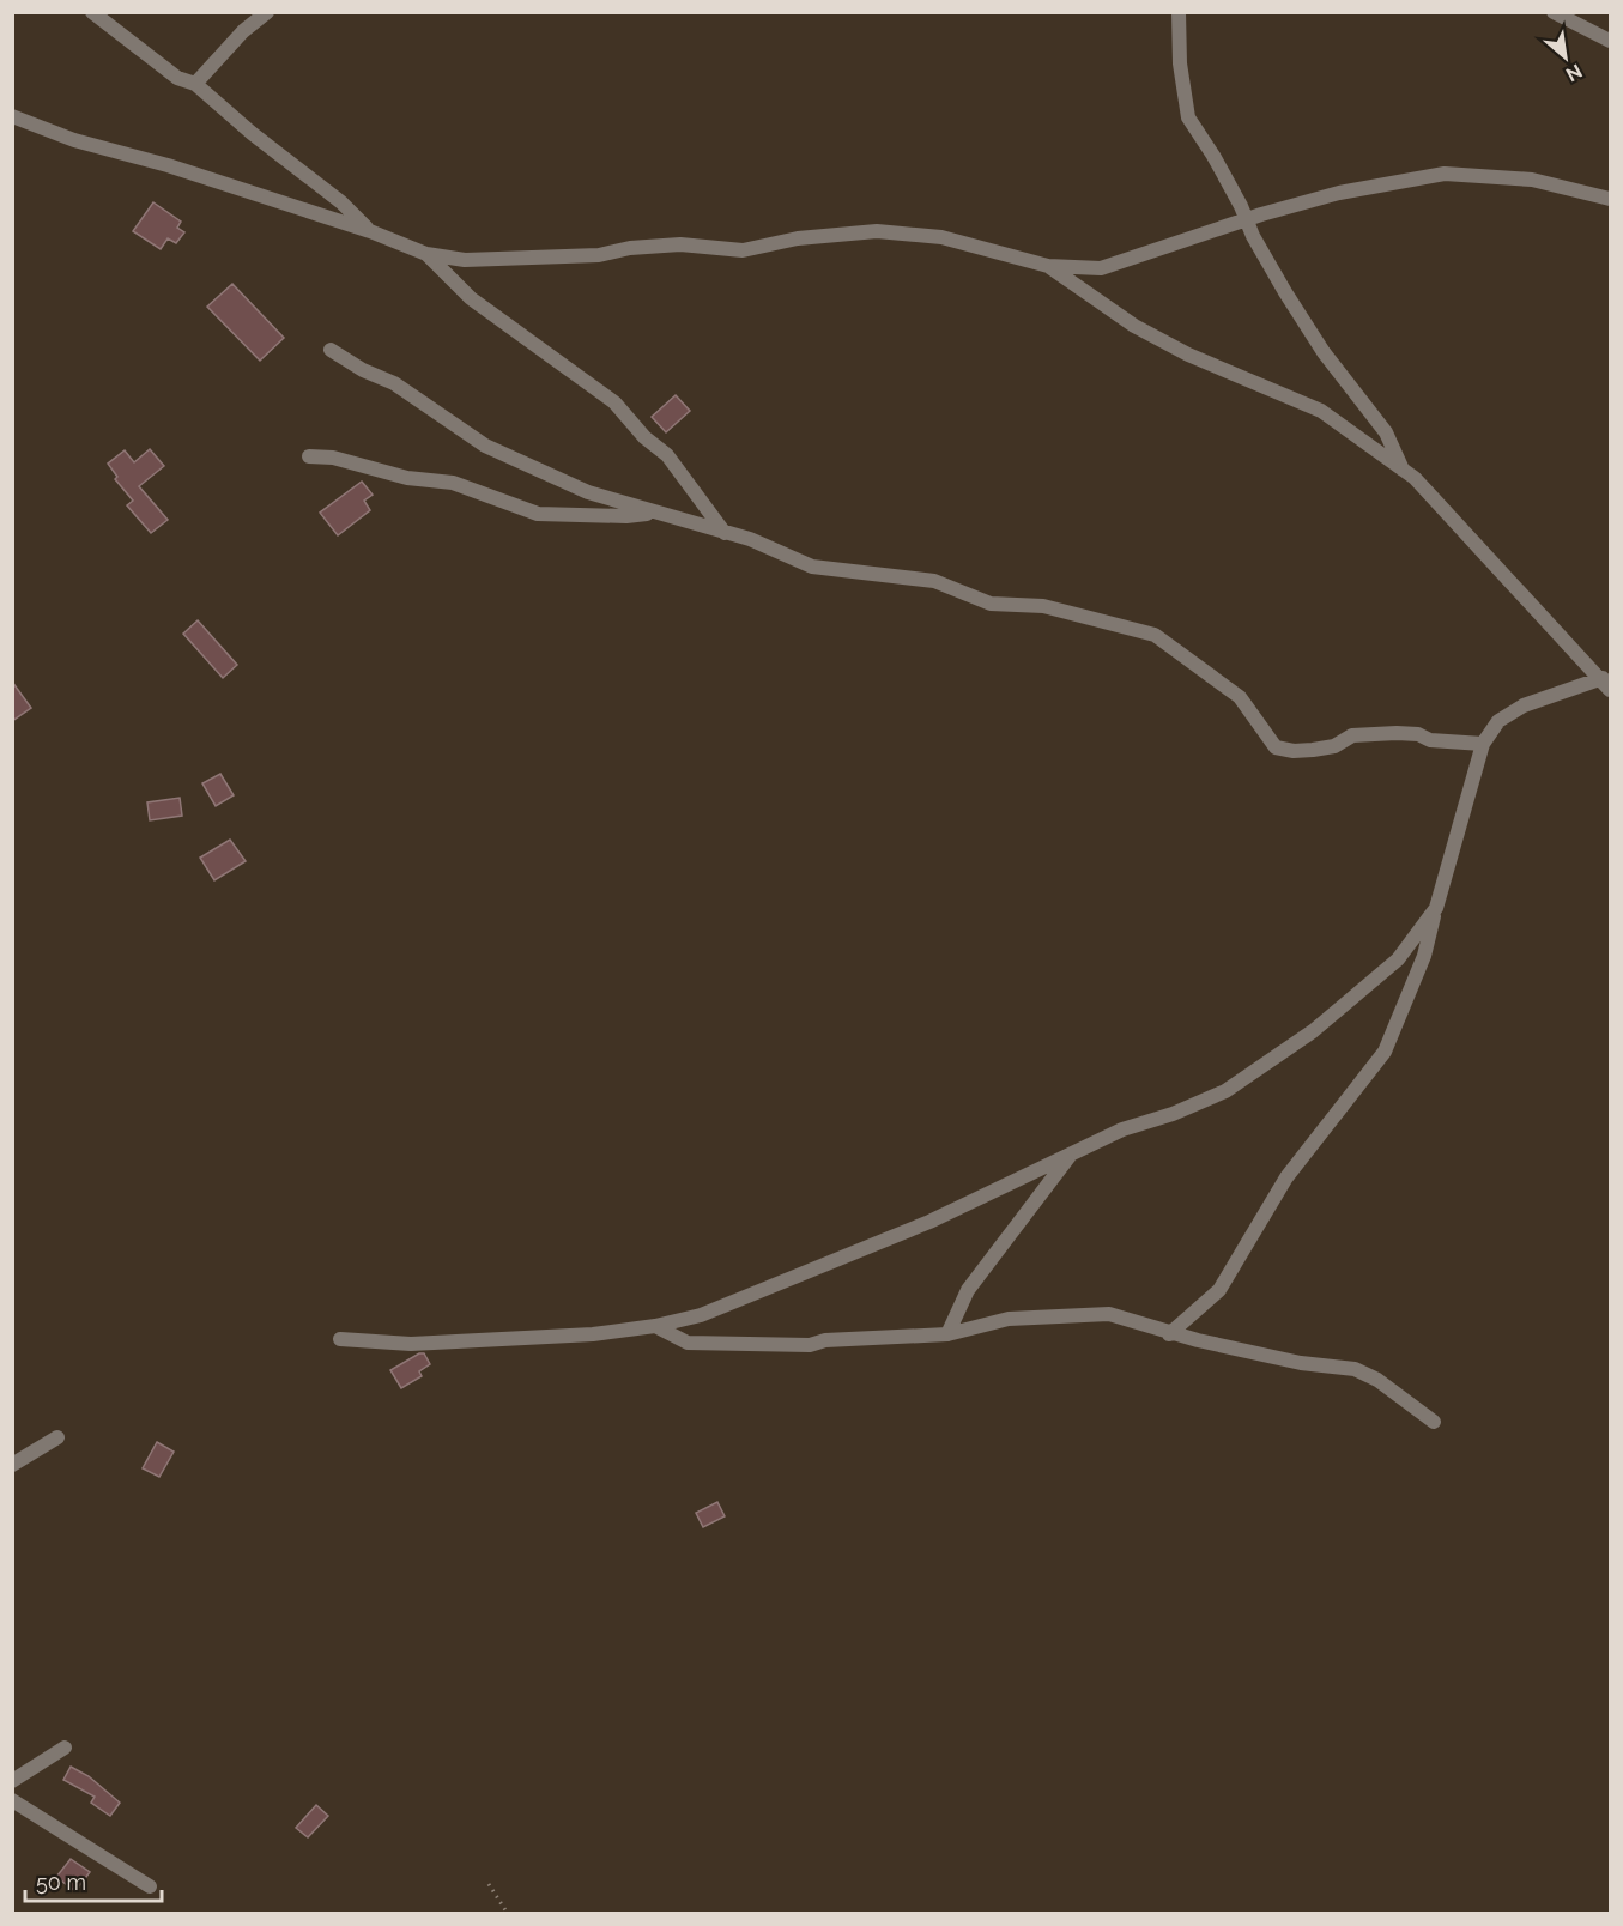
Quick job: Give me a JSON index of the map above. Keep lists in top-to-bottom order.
{
  "scale_bar": "50 m",
  "north": "bottom right"
}
